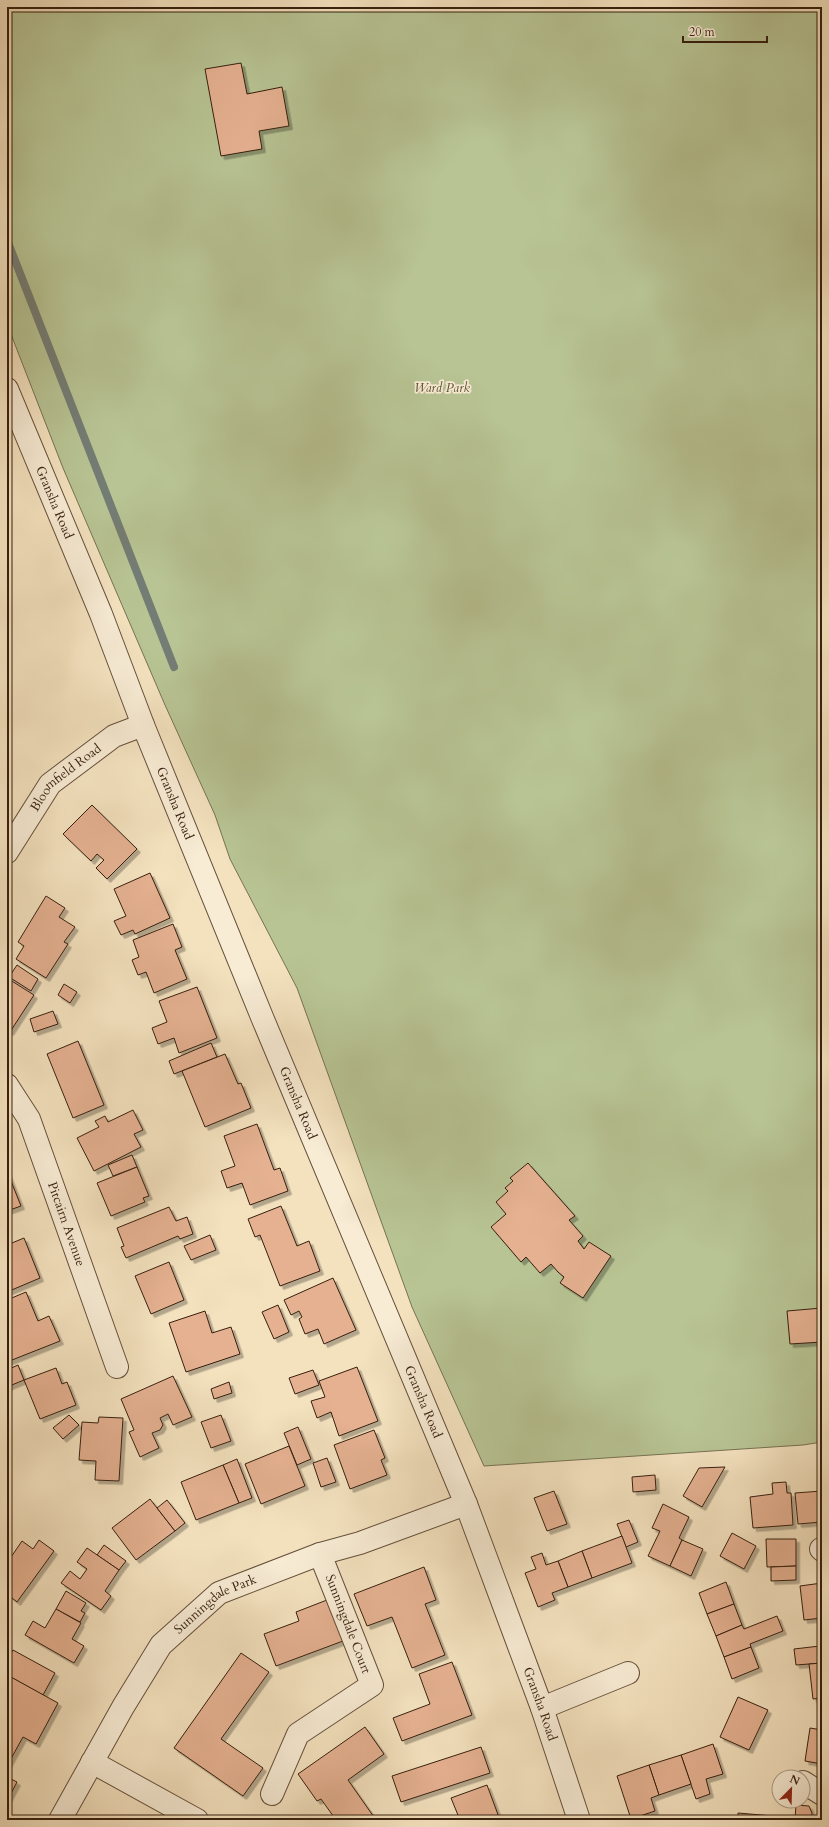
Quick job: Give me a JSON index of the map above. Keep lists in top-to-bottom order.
{
  "streets": {
    "street": [
      "Gransha Road",
      "Bloomfield Road",
      "Pitcairn Avenue",
      "Sunningdale Park",
      "Sunningdale Court"
    ]
  },
  "crossings": [
    ["Gransha Road", "Bloomfield Road"],
    ["Gransha Road", "Sunningdale Park"],
    ["Sunningdale Park", "Sunningdale Court"]
  ],
  "parks": ["Ward Park"],
  "scale_bar": "20 m",
  "north": "top right"
}
